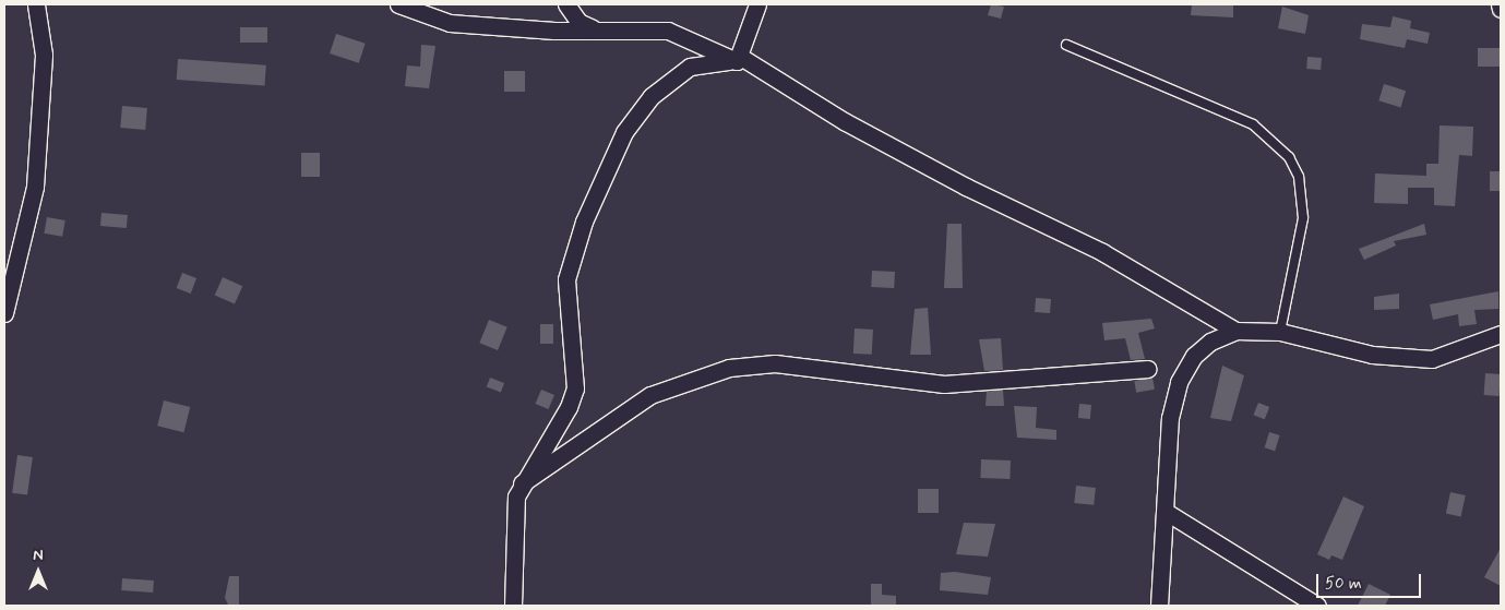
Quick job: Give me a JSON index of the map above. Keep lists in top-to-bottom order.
{
  "scale_bar": "50 m",
  "north": "top"
}
